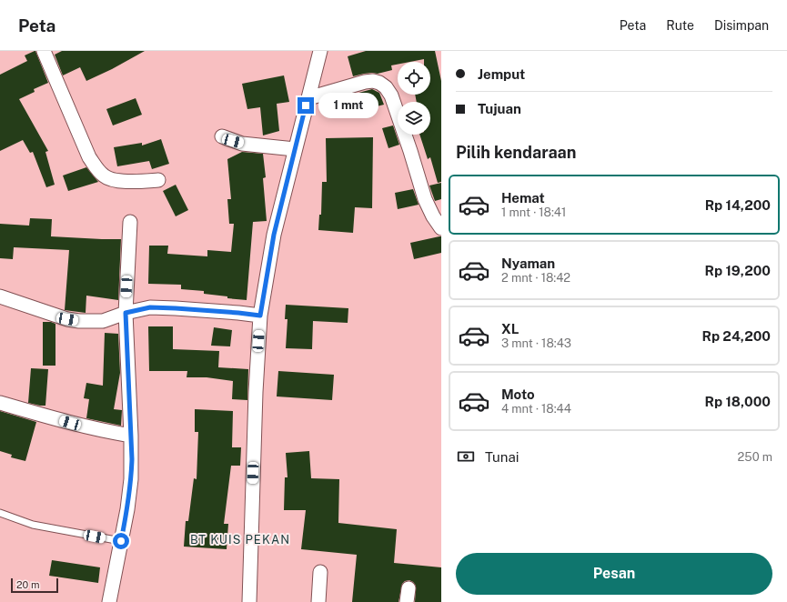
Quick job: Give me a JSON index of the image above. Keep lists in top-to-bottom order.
{
  "districts": ["BT KUIS PEKAN"],
  "scale_bar": "20 m",
  "page": {
    "header": "Peta",
    "nav": ["Peta", "Rute", "Disimpan"],
    "banner": ["Jemput", "Tujuan"],
    "bubble": "1 mnt",
    "heading": "Pilih kendaraan",
    "list": [
      {
        "name": "Hemat",
        "note": "1 mnt · 18:41",
        "value": "Rp 14,200"
      },
      {
        "name": "Nyaman",
        "note": "2 mnt · 18:42",
        "value": "Rp 19,200"
      },
      {
        "name": "XL",
        "note": "3 mnt · 18:43",
        "value": "Rp 24,200"
      },
      {
        "name": "Moto",
        "note": "4 mnt · 18:44",
        "value": "Rp 18,000"
      }
    ],
    "pay": ["Tunai", "250 m"],
    "buttons": "Pesan",
    "scale": "20 m"
  }
}
